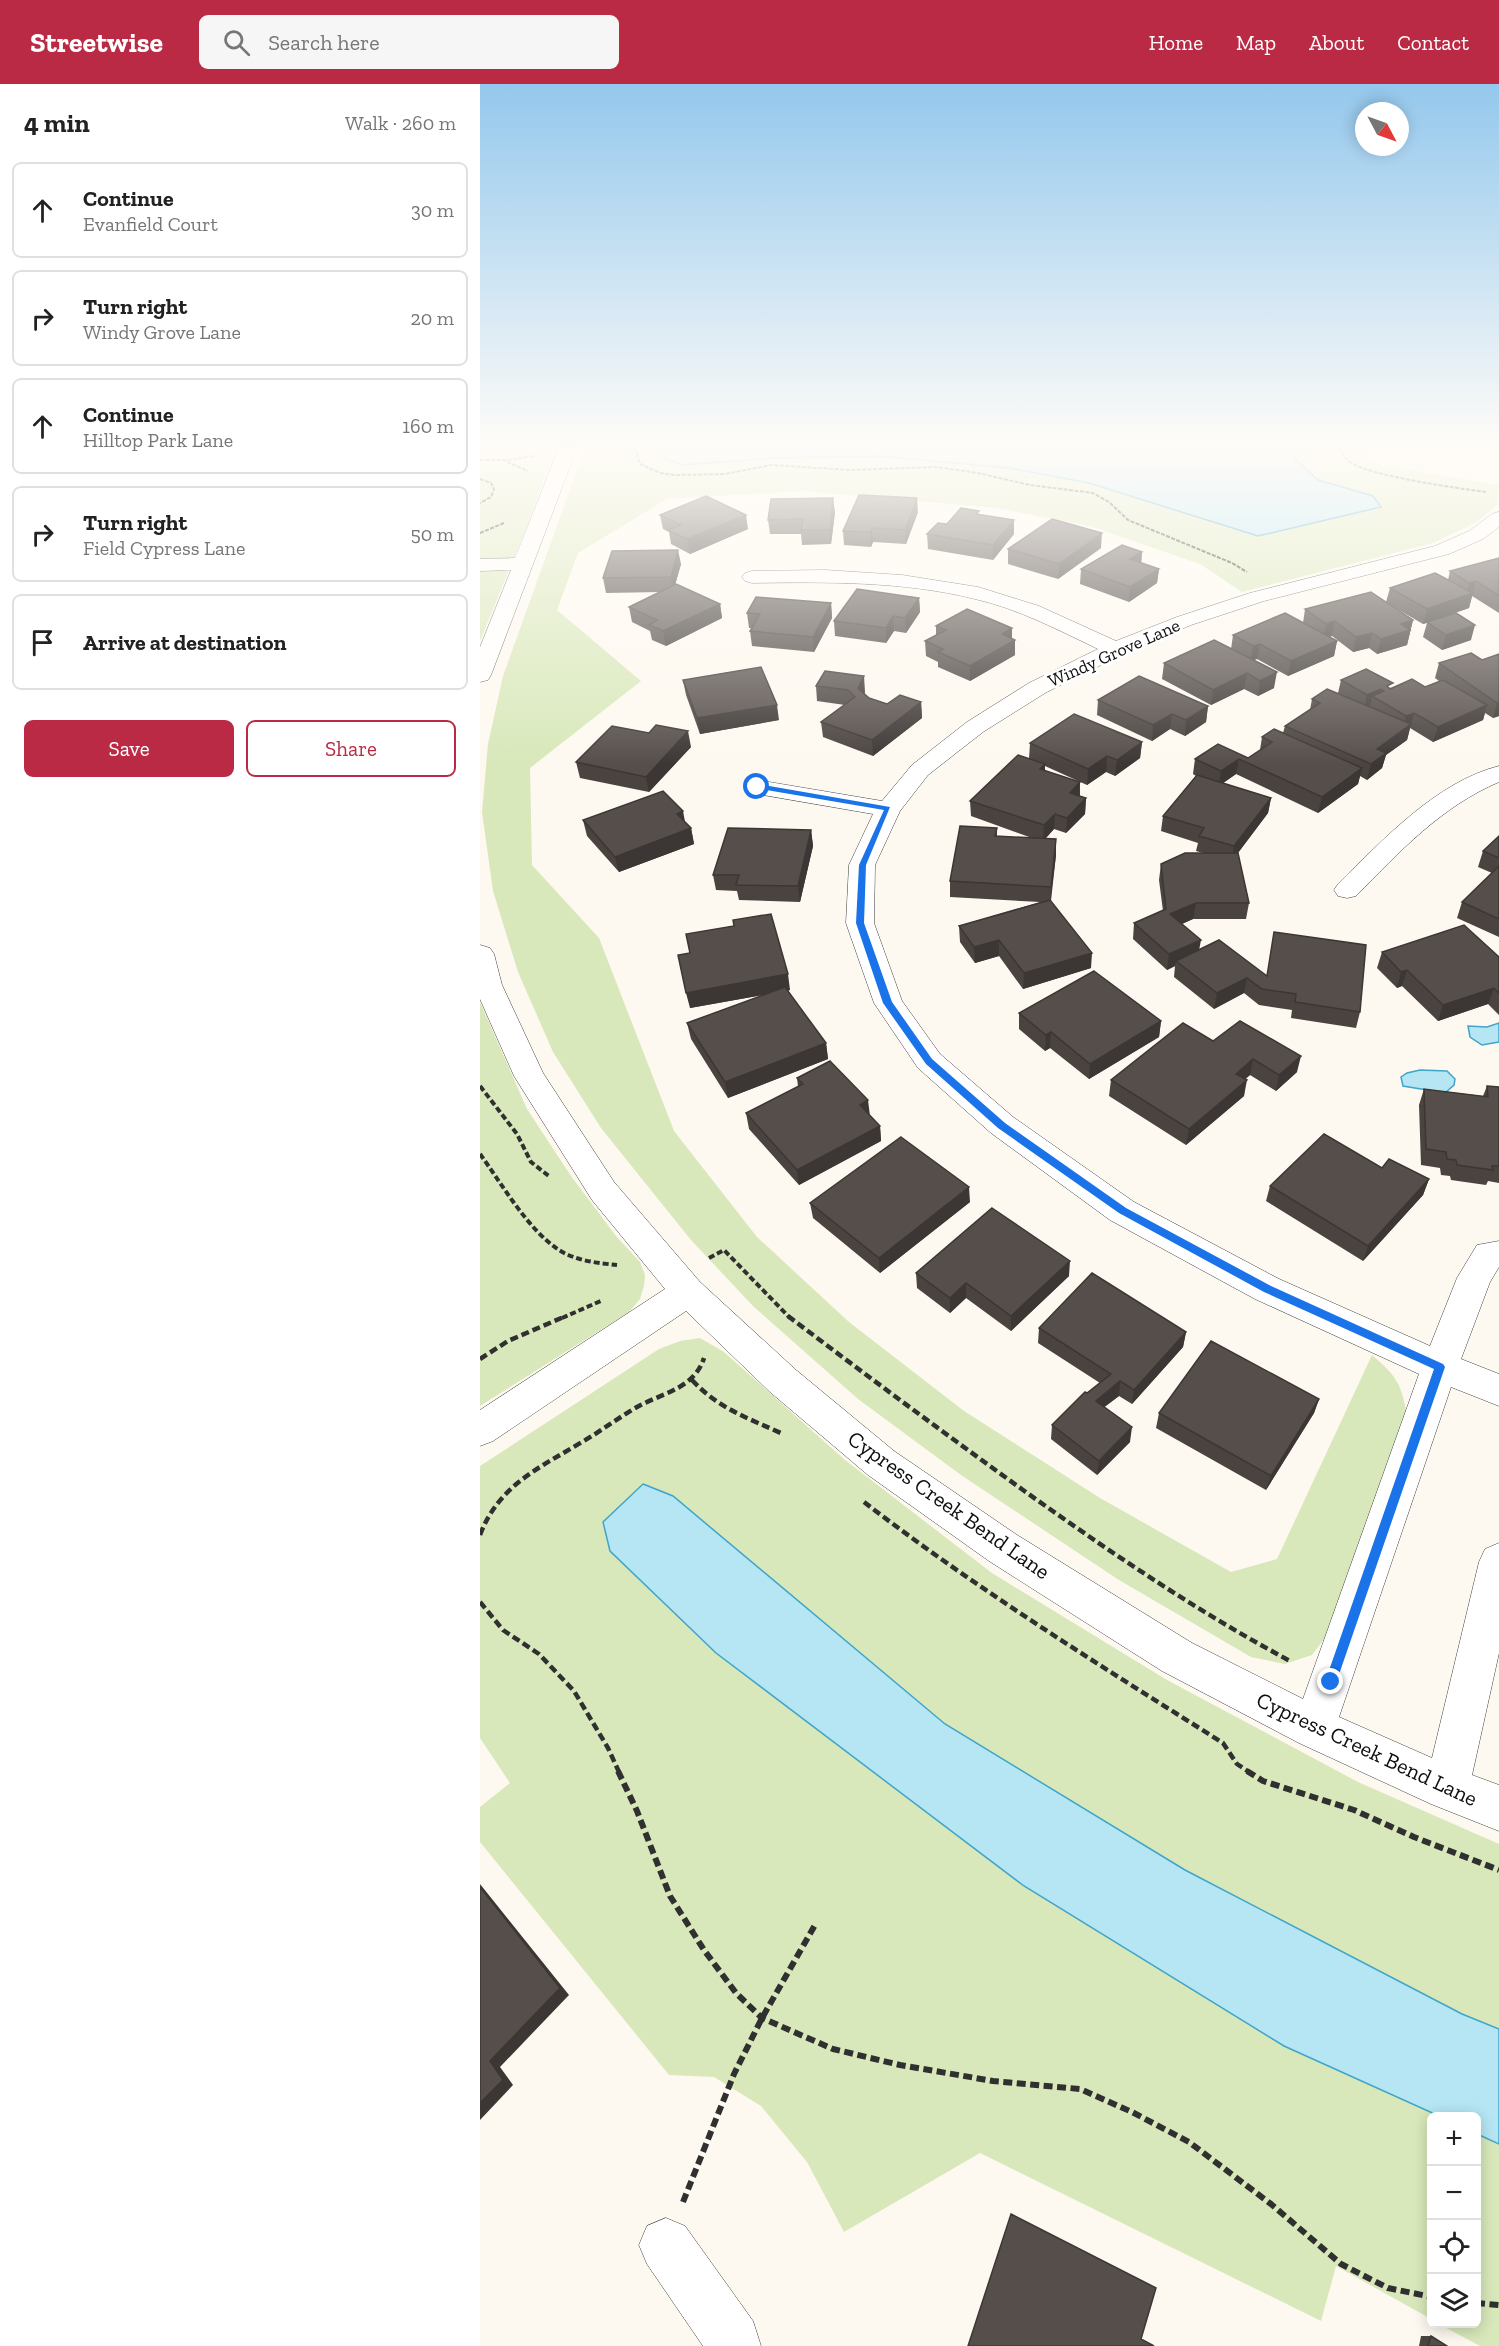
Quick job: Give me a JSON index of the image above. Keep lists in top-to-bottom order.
{
  "streets": {
    "street": ["Windy Grove Lane", "Cypress Creek Bend Lane"]
  },
  "north": "bottom right",
  "page": {
    "header": "Streetwise",
    "search": "Search here",
    "nav": [
      "Home",
      "Map",
      "About",
      "Contact"
    ],
    "heading": ["4 min", "Walk · 260 m"],
    "list": [
      ["Continue", "Evanfield Court", "30 m"],
      ["Turn right", "Windy Grove Lane", "20 m"],
      ["Continue", "Hilltop Park Lane", "160 m"],
      ["Turn right", "Field Cypress Lane", "50 m"],
      "Arrive at destination"
    ],
    "buttons": ["Save", "Share"],
    "map_buttons": ["+", "−"]
  }
}
